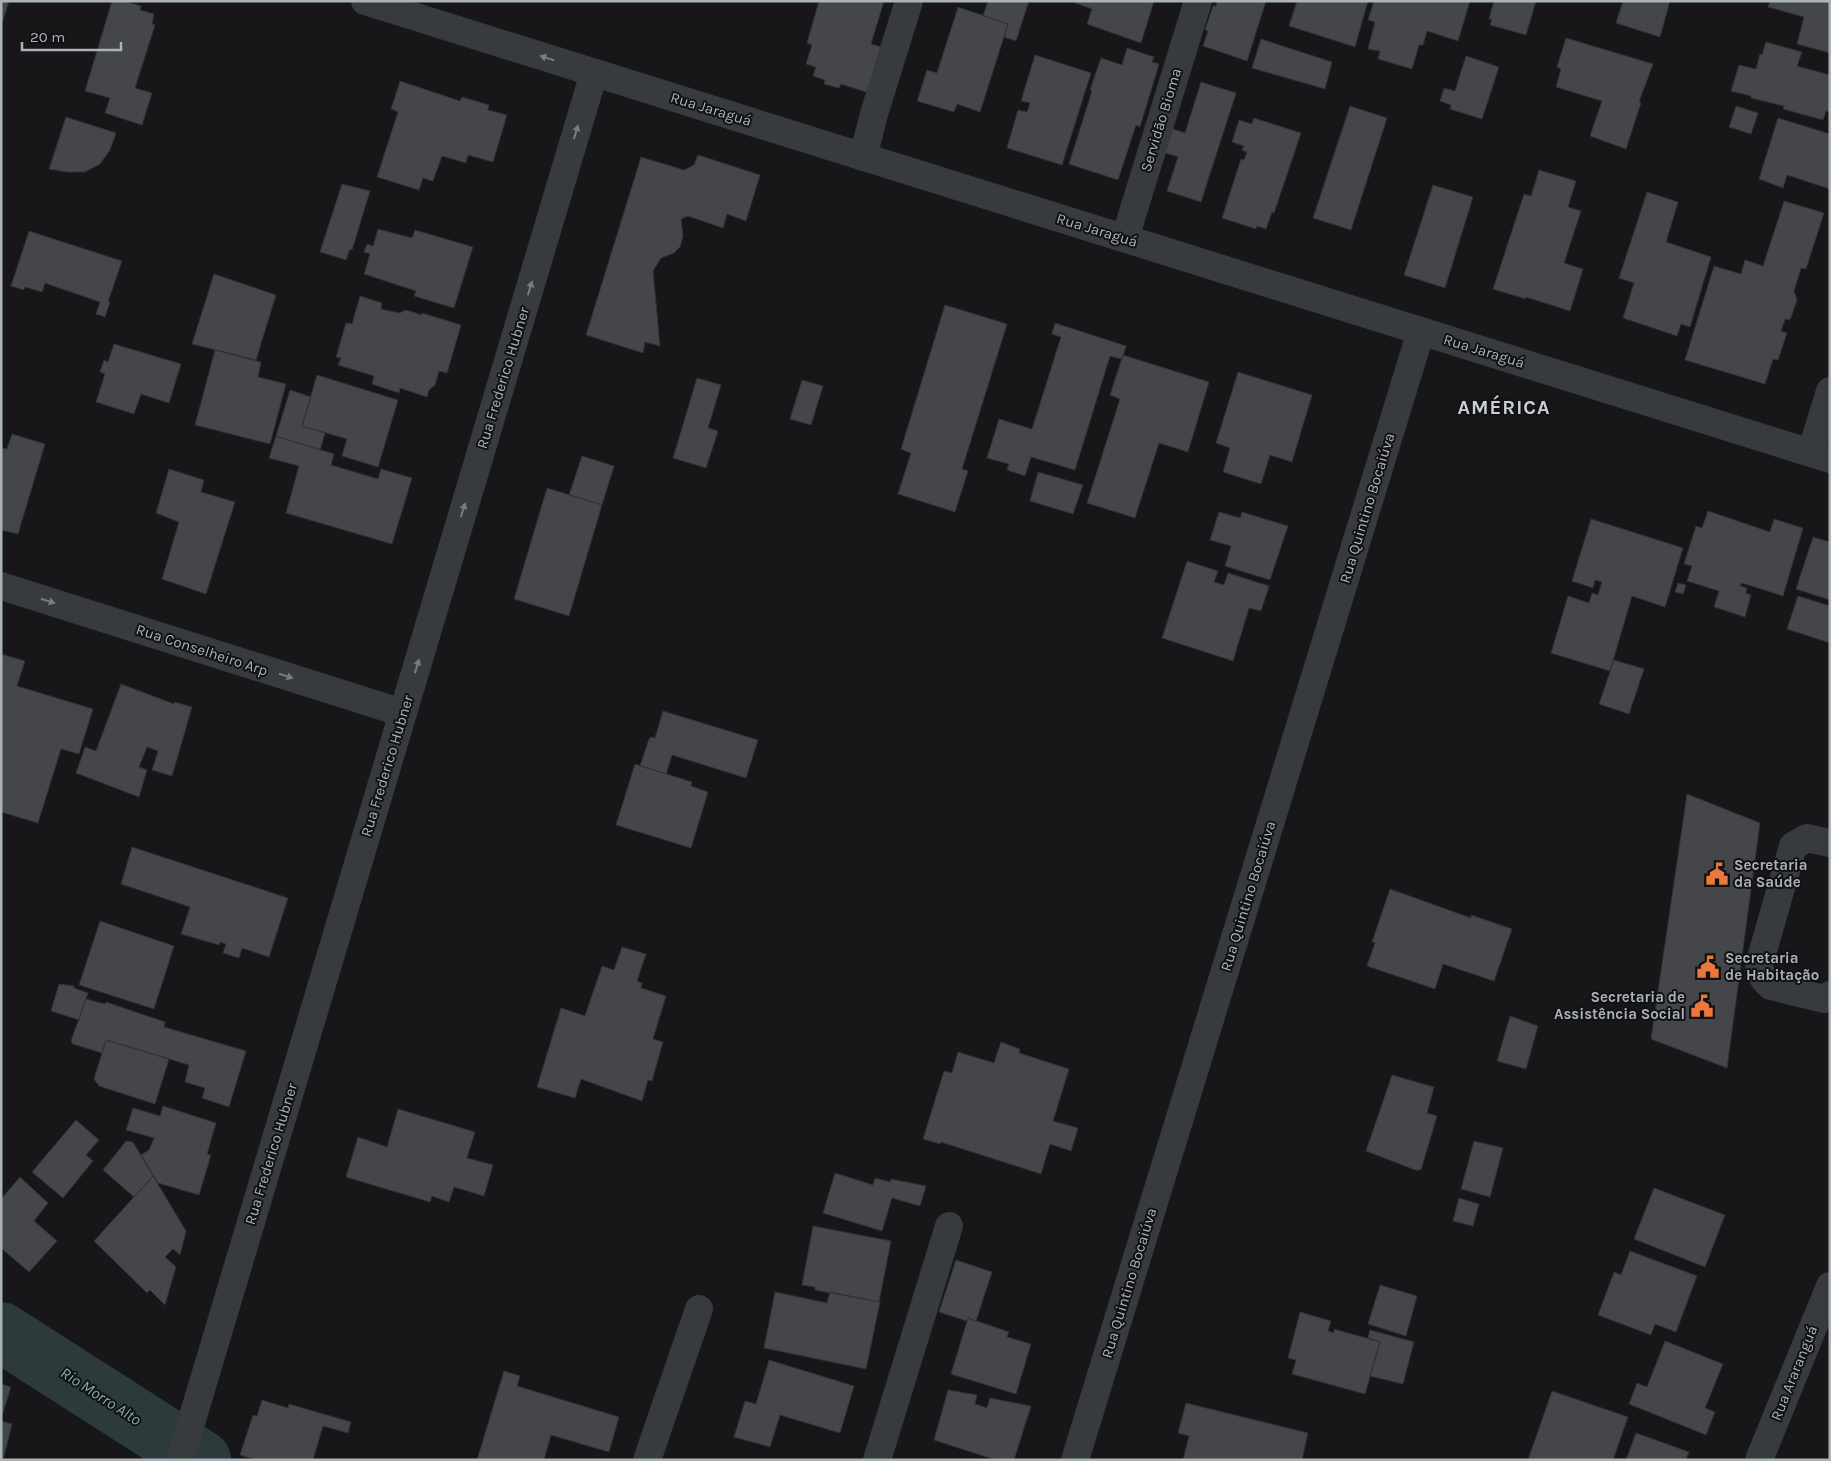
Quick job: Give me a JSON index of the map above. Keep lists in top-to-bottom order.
{
  "streets": {
    "street": [
      "Rua Jaraguá",
      "Servidão Bioma",
      "Rua Frederico Hubner",
      "Rua Quintino Bocaiúva",
      "Rua Conselheiro Arp",
      "Rua Araranguá"
    ]
  },
  "crossings": [
    ["Rua Jaraguá", "Servidão Bioma"],
    ["Rua Jaraguá", "Rua Frederico Hubner"],
    ["Rua Jaraguá", "Rua Quintino Bocaiúva"],
    ["Rua Frederico Hubner", "Rua Conselheiro Arp"]
  ],
  "one_way": ["Rua Frederico Hubner", "Rua Conselheiro Arp"],
  "districts": ["AMÉRICA"],
  "water": ["Rio Morro Alto"],
  "places": {
    "public building": ["Secretaria da Saúde", "Secretaria de Habitação", "Secretaria de Assistência Social"]
  },
  "scale_bar": "20 m"
}
